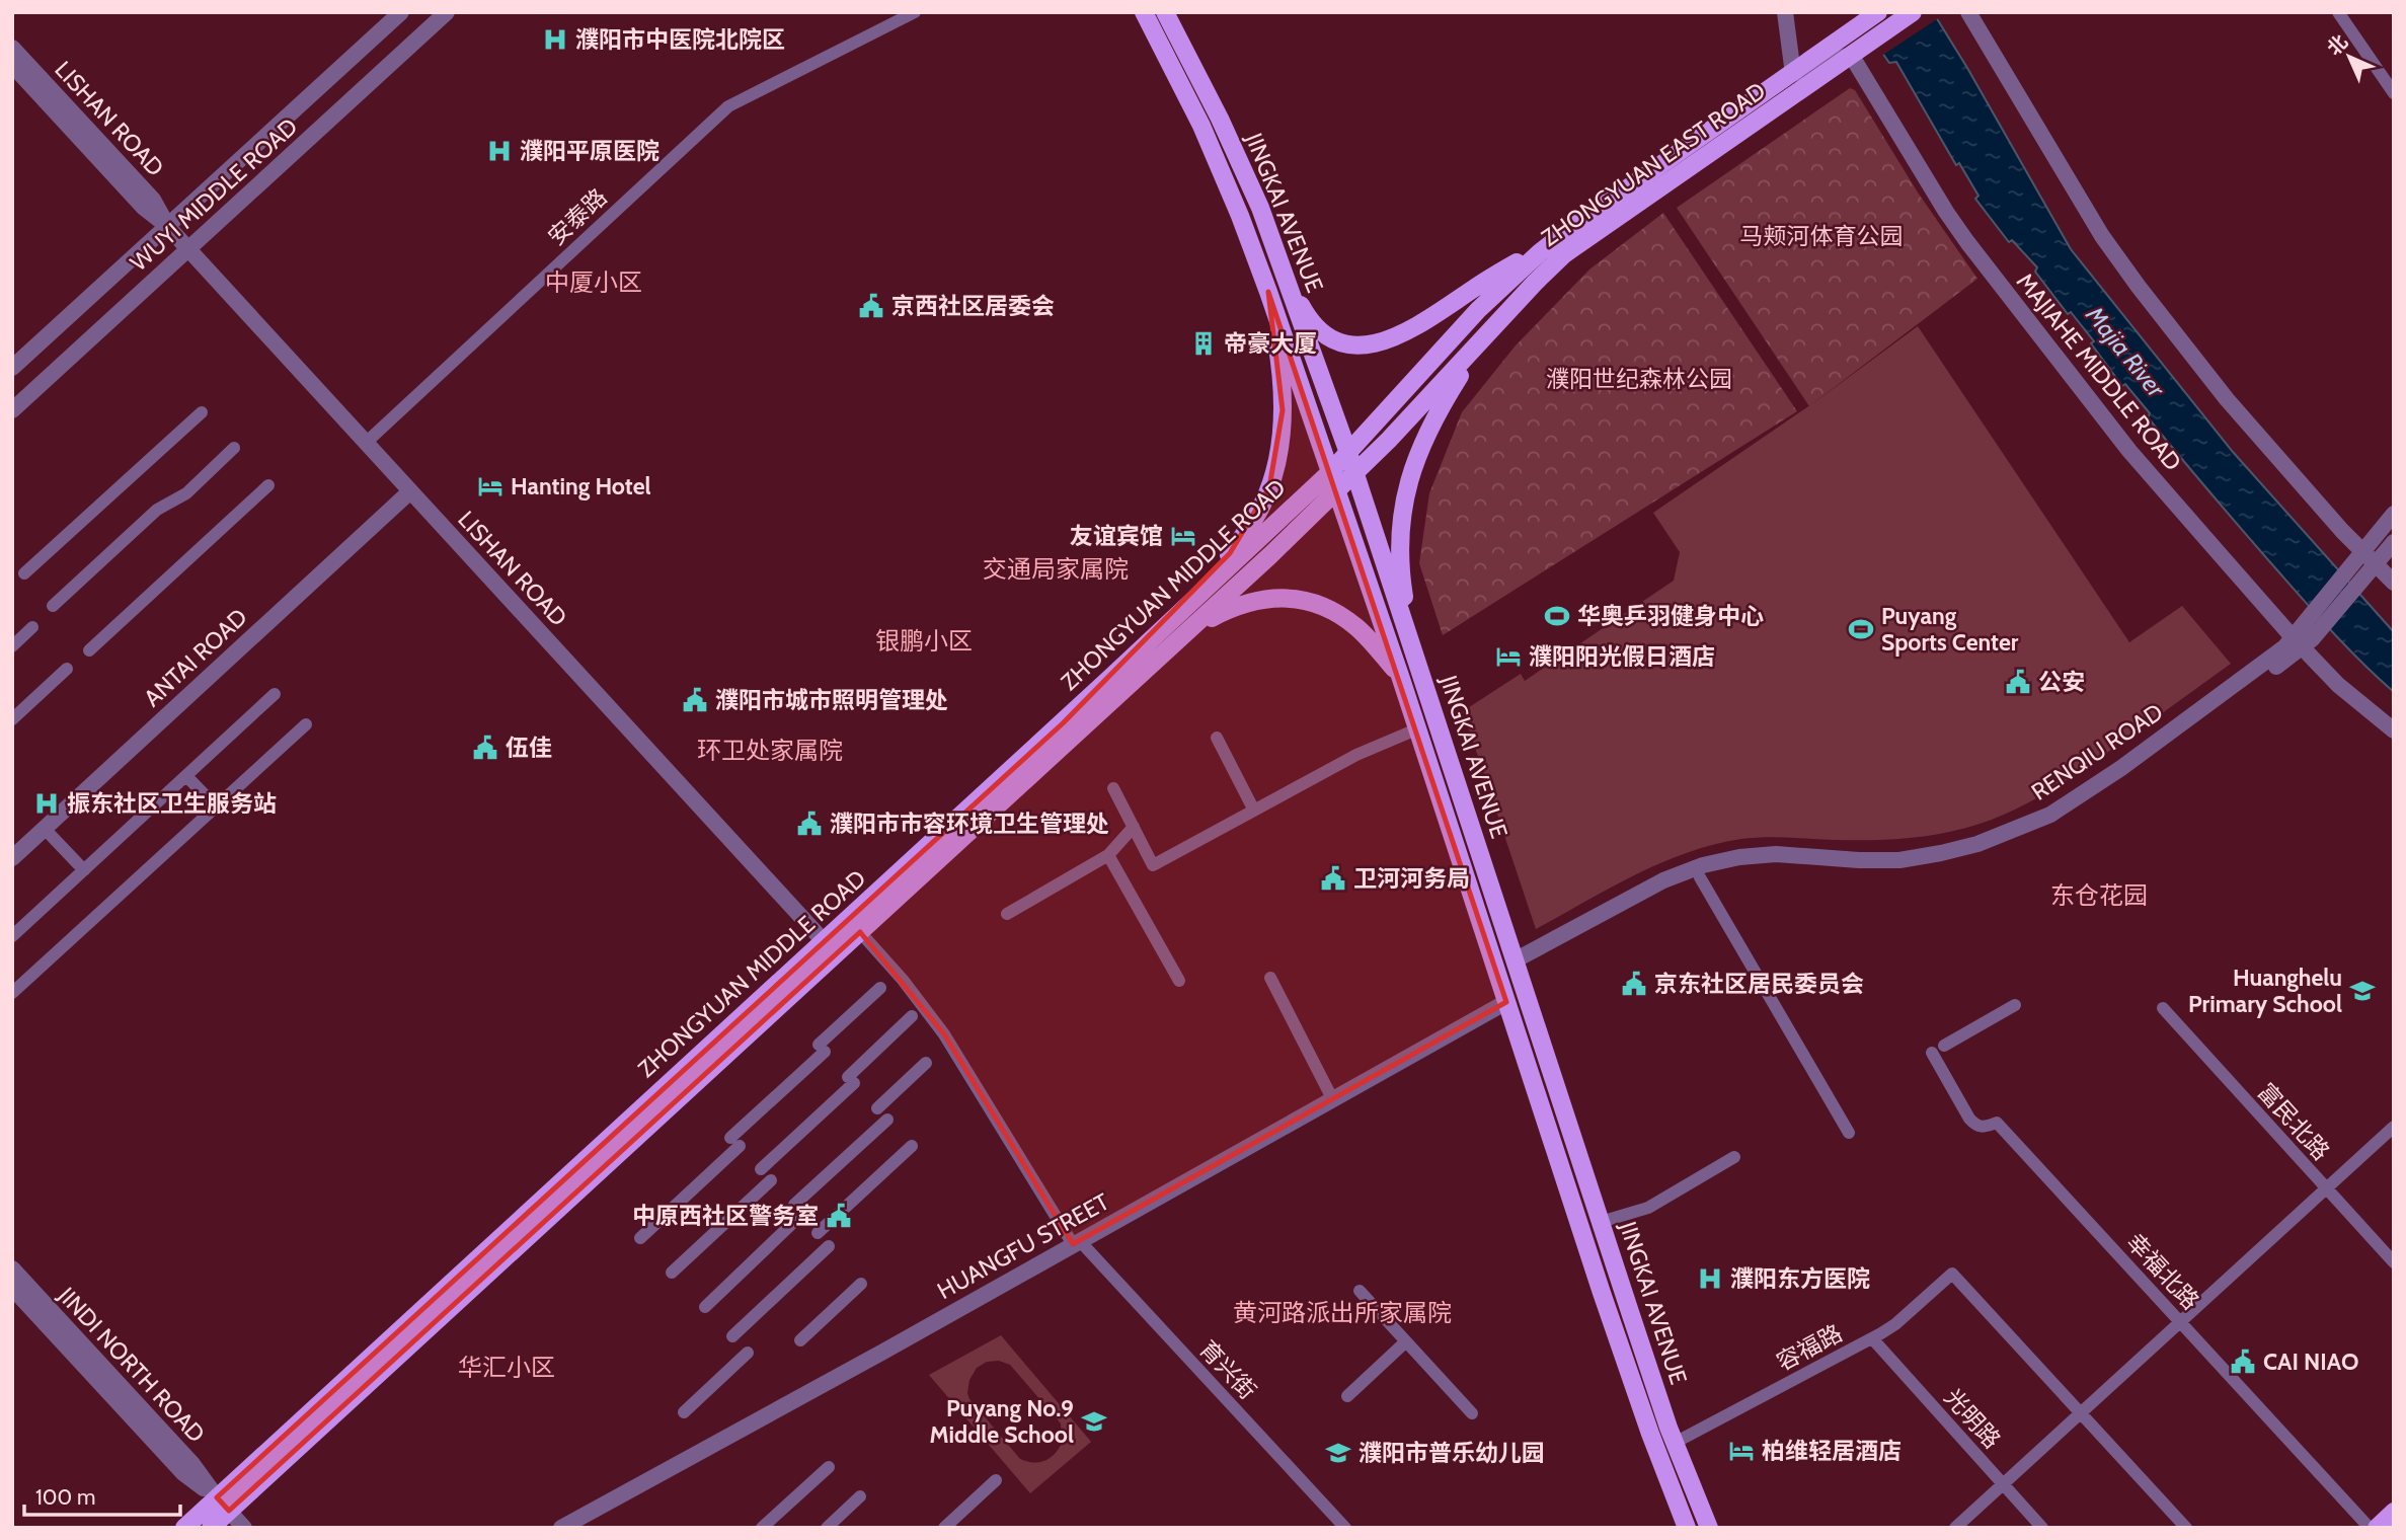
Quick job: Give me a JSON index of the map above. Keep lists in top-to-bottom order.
{
  "streets": {
    "main road": ["ZHONGYUAN EAST ROAD", "JINGKAI AVENUE", "ZHONGYUAN MIDDLE ROAD"],
    "street": [
      "LISHAN ROAD",
      "WUYI MIDDLE ROAD",
      "安泰路",
      "MAJIAHE MIDDLE ROAD",
      "ANTAI ROAD",
      "RENQIU ROAD",
      "富民北路",
      "HUANGFU STREET",
      "幸福北路",
      "容福路",
      "JINDI NORTH ROAD",
      "育兴街",
      "光明路"
    ]
  },
  "crossings": [
    ["LISHAN ROAD", "WUYI MIDDLE ROAD"],
    ["LISHAN ROAD", "安泰路"],
    ["LISHAN ROAD", "ZHONGYUAN MIDDLE ROAD"],
    ["LISHAN ROAD", "ANTAI ROAD"],
    ["ZHONGYUAN EAST ROAD", "JINGKAI AVENUE"],
    ["ZHONGYUAN EAST ROAD", "MAJIAHE MIDDLE ROAD"],
    ["ZHONGYUAN EAST ROAD", "ZHONGYUAN MIDDLE ROAD"],
    ["JINGKAI AVENUE", "ZHONGYUAN MIDDLE ROAD"],
    ["JINGKAI AVENUE", "RENQIU ROAD"],
    ["JINGKAI AVENUE", "HUANGFU STREET"],
    ["JINGKAI AVENUE", "容福路"],
    ["MAJIAHE MIDDLE ROAD", "RENQIU ROAD"],
    ["ZHONGYUAN MIDDLE ROAD", "JINDI NORTH ROAD"],
    ["ZHONGYUAN MIDDLE ROAD", "育兴街"],
    ["HUANGFU STREET", "育兴街"],
    ["容福路", "光明路"]
  ],
  "districts": [
    "中厦小区",
    "交通局家属院",
    "银鹏小区",
    "环卫处家属院",
    "东仓花园",
    "黄河路派出所家属院",
    "华汇小区"
  ],
  "water": ["Majia River"],
  "parks": ["马颊河体育公园", "濮阳世纪森林公园"],
  "places": {
    "hospital": [
      "濮阳市中医院北院区",
      "濮阳平原医院",
      "振东社区卫生服务站",
      "濮阳东方医院"
    ],
    "public building": [
      "京西社区居委会",
      "公安",
      "濮阳市城市照明管理处",
      "伍佳",
      "濮阳市市容环境卫生管理处",
      "卫河河务局",
      "京东社区居民委员会",
      "中原西社区警务室",
      "CAI NIAO"
    ],
    "building": ["帝豪大厦"],
    "hotel": [
      "Hanting Hotel",
      "友谊宾馆",
      "濮阳阳光假日酒店",
      "柏维轻居酒店"
    ],
    "sports": ["华奥乒羽健身中心", "Puyang Sports Center"],
    "school or university": ["Huanghelu Primary School", "Puyang No.9 Middle School", "濮阳市普乐幼儿园"]
  },
  "scale_bar": "100 m",
  "north": "top left"
}
